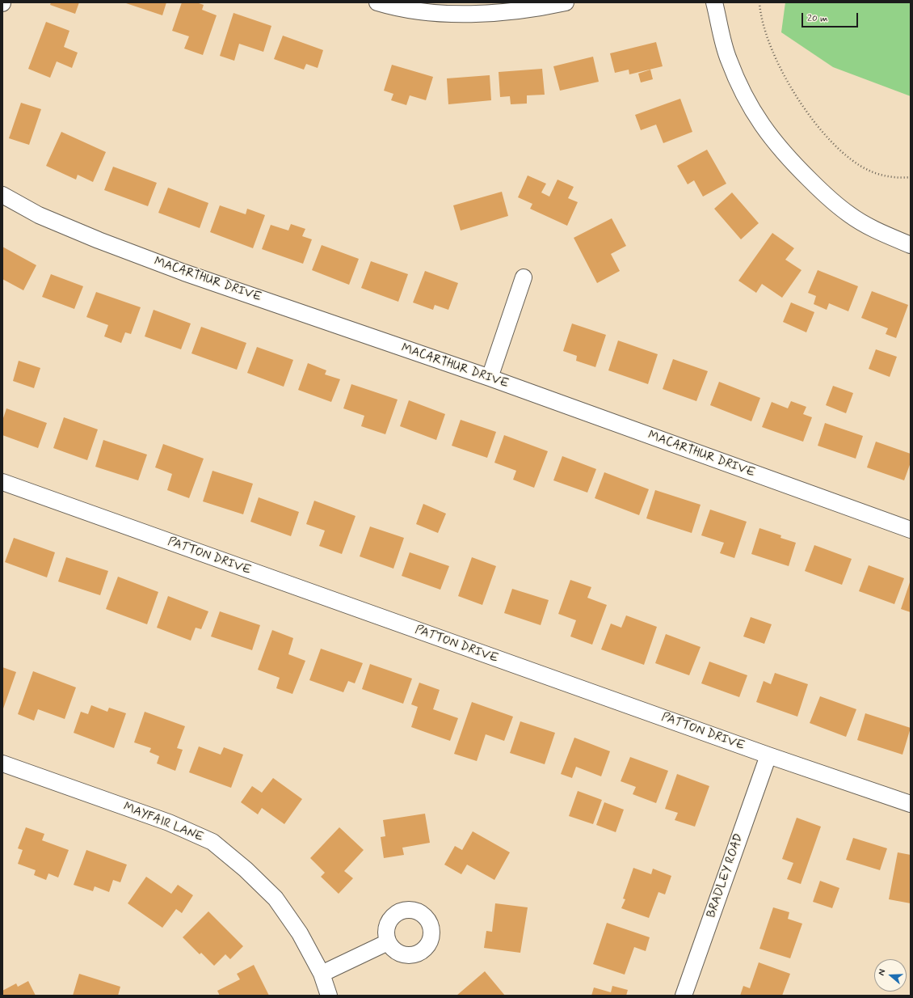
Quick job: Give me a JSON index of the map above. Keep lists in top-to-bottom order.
{
  "streets": {
    "street": [
      "MACARTHUR DRIVE",
      "PATTON DRIVE",
      "MAYFAIR LANE",
      "BRADLEY ROAD"
    ]
  },
  "crossings": [
    ["PATTON DRIVE", "BRADLEY ROAD"]
  ],
  "scale_bar": "20 m",
  "north": "left"
}
